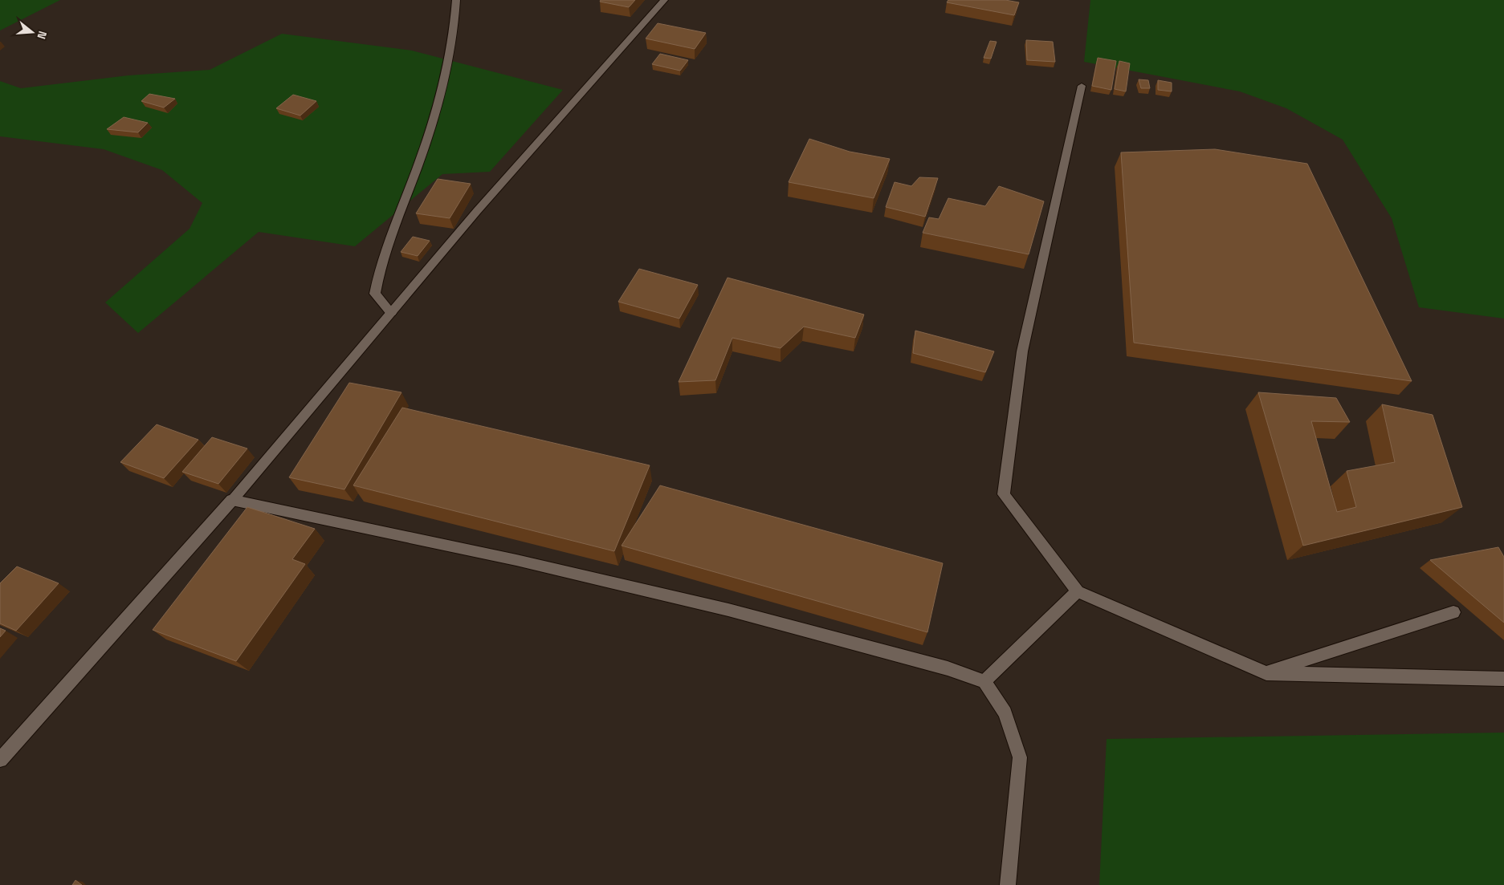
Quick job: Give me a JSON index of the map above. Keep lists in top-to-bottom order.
{
  "north": "right"
}
